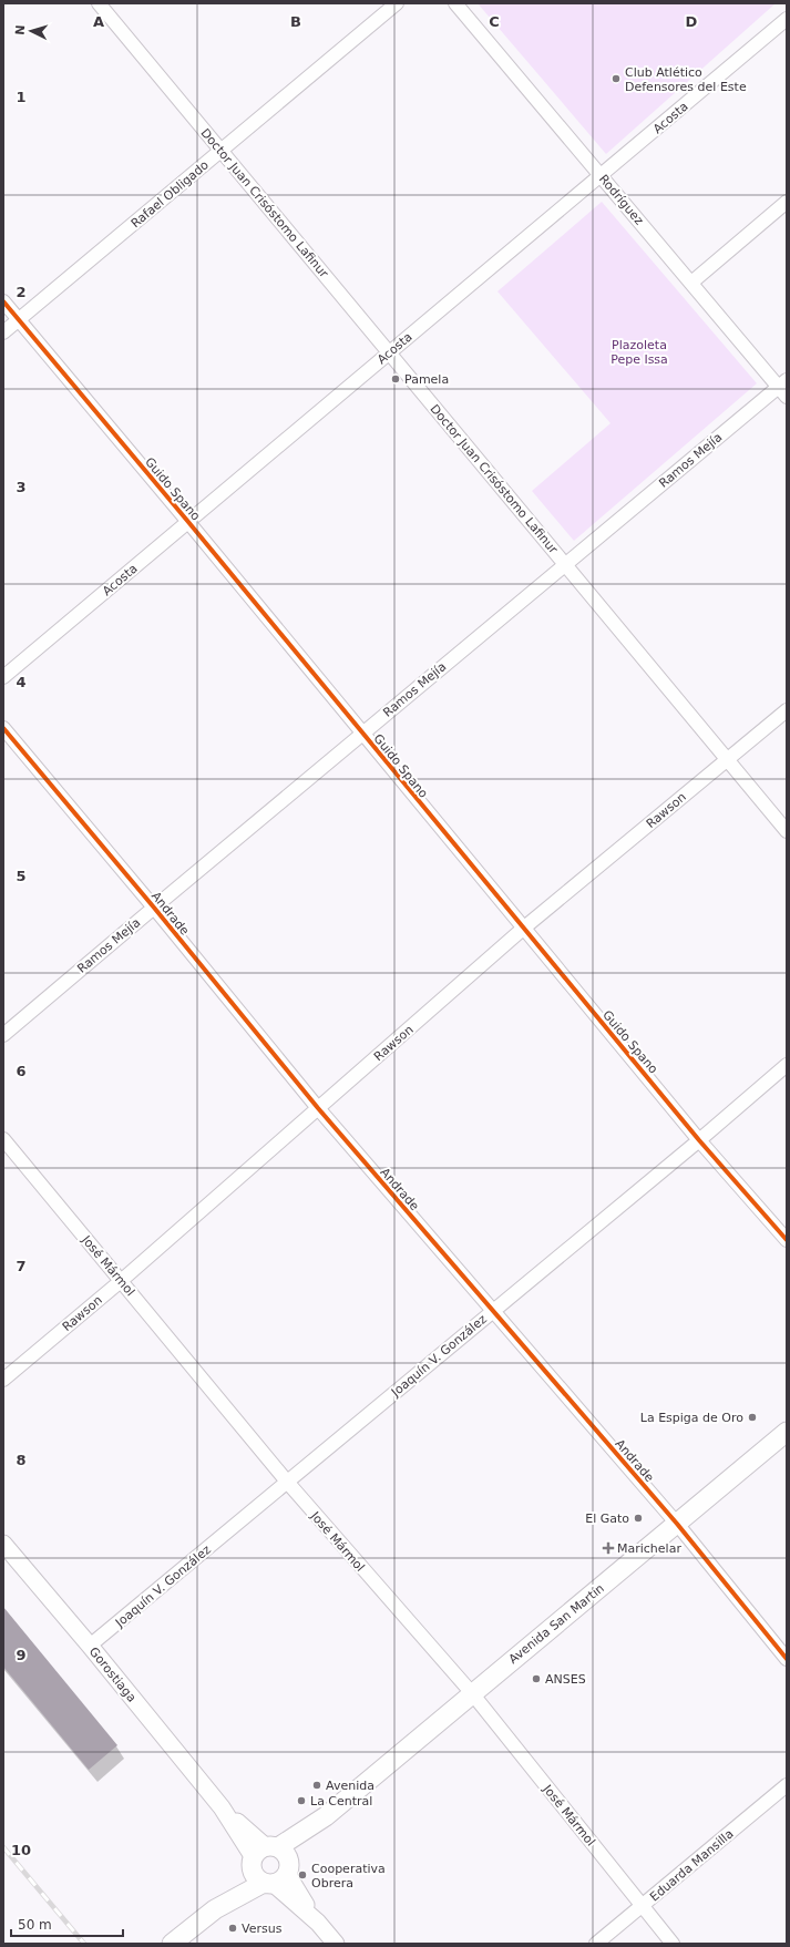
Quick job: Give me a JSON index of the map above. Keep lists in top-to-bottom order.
{
  "streets": {
    "main road": ["Avenida San Martín"],
    "street": [
      "Acosta",
      "Rafael Obligado",
      "Rodríguez",
      "Doctor Juan Crisóstomo Lafinur",
      "Ramos Mejía",
      "Guido Spano",
      "Rawson",
      "Andrade",
      "José Mármol",
      "Joaquín V. González",
      "Gorostiaga",
      "Eduarda Mansilla"
    ]
  },
  "crossings": [
    ["Acosta", "Rodríguez"],
    ["Acosta", "Doctor Juan Crisóstomo Lafinur"],
    ["Acosta", "Guido Spano"],
    ["Rafael Obligado", "Doctor Juan Crisóstomo Lafinur"],
    ["Rafael Obligado", "Guido Spano"],
    ["Rodríguez", "Ramos Mejía"],
    ["Doctor Juan Crisóstomo Lafinur", "Ramos Mejía"],
    ["Doctor Juan Crisóstomo Lafinur", "Rawson"],
    ["Ramos Mejía", "Guido Spano"],
    ["Ramos Mejía", "Andrade"],
    ["Guido Spano", "Rawson"],
    ["Guido Spano", "Joaquín V. González"],
    ["Rawson", "Andrade"],
    ["Rawson", "José Mármol"],
    ["Andrade", "Joaquín V. González"],
    ["Andrade", "Avenida San Martín"],
    ["José Mármol", "Joaquín V. González"],
    ["José Mármol", "Avenida San Martín"],
    ["José Mármol", "Eduarda Mansilla"],
    ["Joaquín V. González", "Gorostiaga"],
    ["Avenida San Martín", "Gorostiaga"]
  ],
  "parks": ["Plazoleta Pepe Issa"],
  "places": {
    "other": [
      "Club Atlético Defensores del Este",
      "Pamela",
      "La Espiga de Oro",
      "El Gato",
      "ANSES",
      "Avenida",
      "La Central",
      "Cooperativa Obrera",
      "Versus"
    ],
    "health": ["Marichelar"]
  },
  "scale_bar": "50 m",
  "north": "left",
  "grid": {
    "columns": [
      "A",
      "B",
      "C",
      "D"
    ],
    "rows": [
      "1",
      "2",
      "3",
      "4",
      "5",
      "6",
      "7",
      "8",
      "9",
      "10"
    ]
  }
}
